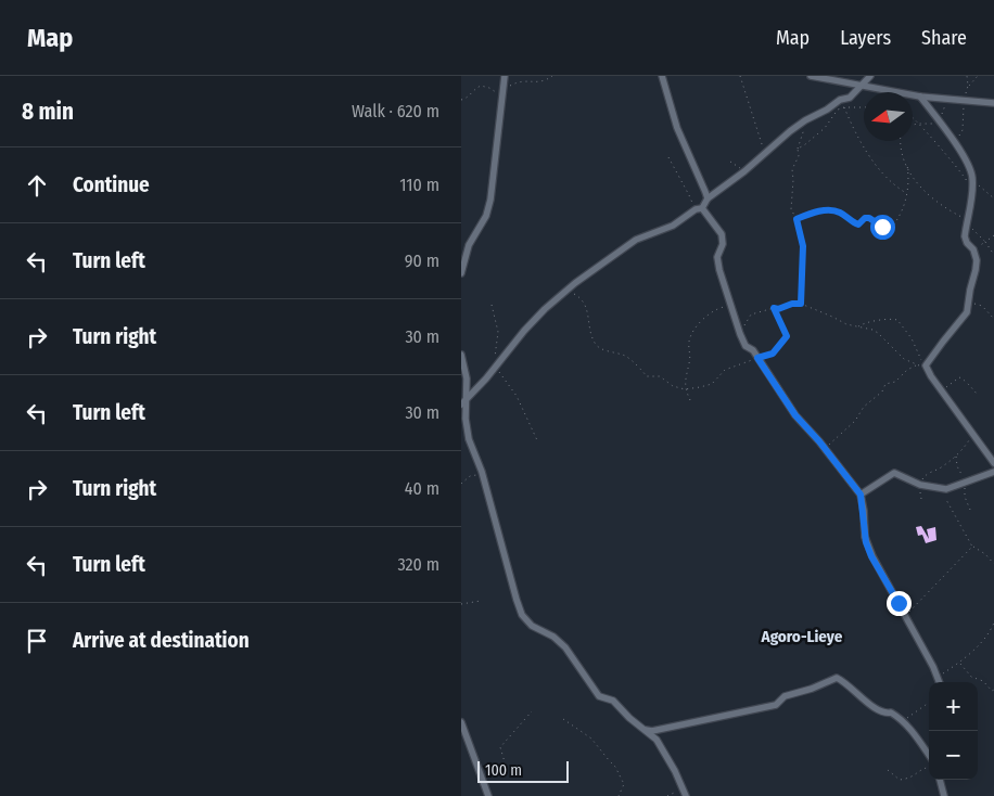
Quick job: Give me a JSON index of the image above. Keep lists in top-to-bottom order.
{
  "districts": ["Agoro-Lieye"],
  "scale_bar": "100 m",
  "north": "left",
  "page": {
    "header": "Map",
    "nav": ["Map", "Layers", "Share"],
    "heading": ["8 min", "Walk · 620 m"],
    "list": [
      ["Continue", "110 m"],
      ["Turn left", "90 m"],
      ["Turn right", "30 m"],
      ["Turn left", "30 m"],
      ["Turn right", "40 m"],
      ["Turn left", "320 m"],
      "Arrive at destination"
    ],
    "map_buttons": ["+", "−"],
    "scale": "100 m"
  }
}
